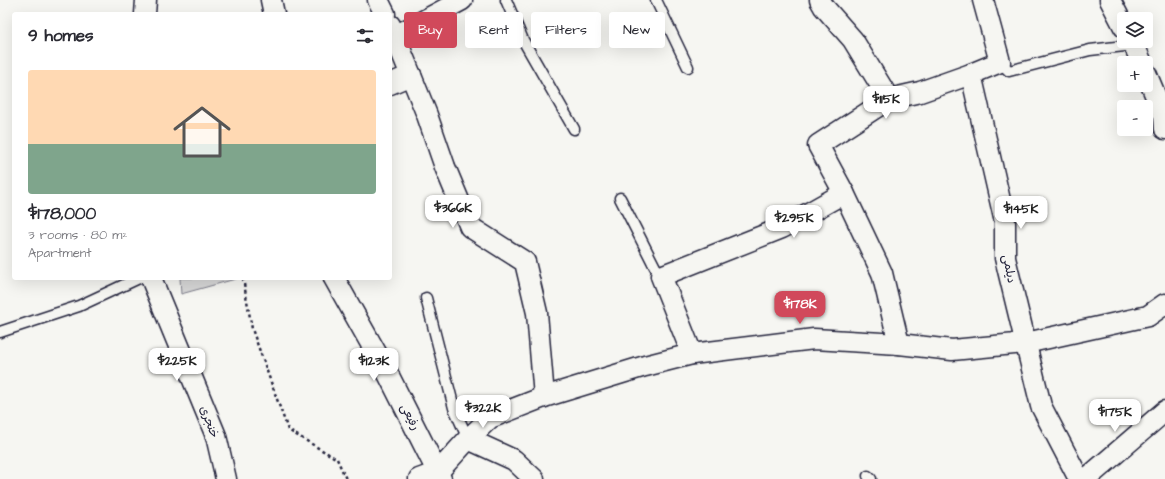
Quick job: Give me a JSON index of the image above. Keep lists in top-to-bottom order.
{
  "streets": {
    "street": ["دیلمی", "رفیعی", "خنجری"]
  },
  "page": {
    "map_buttons": ["+", "−"],
    "chip": [
      "Buy",
      "Rent",
      "Filters",
      "New"
    ],
    "heading": "9 homes",
    "list": [
      {
        "name": "$178,000",
        "note": "3 rooms · 80 m² · Apartment"
      }
    ],
    "price": [
      "$115K",
      "$366K",
      "$145K",
      "$295K",
      "$178K",
      "$225K",
      "$123K",
      "$322K",
      "$175K"
    ]
  }
}
